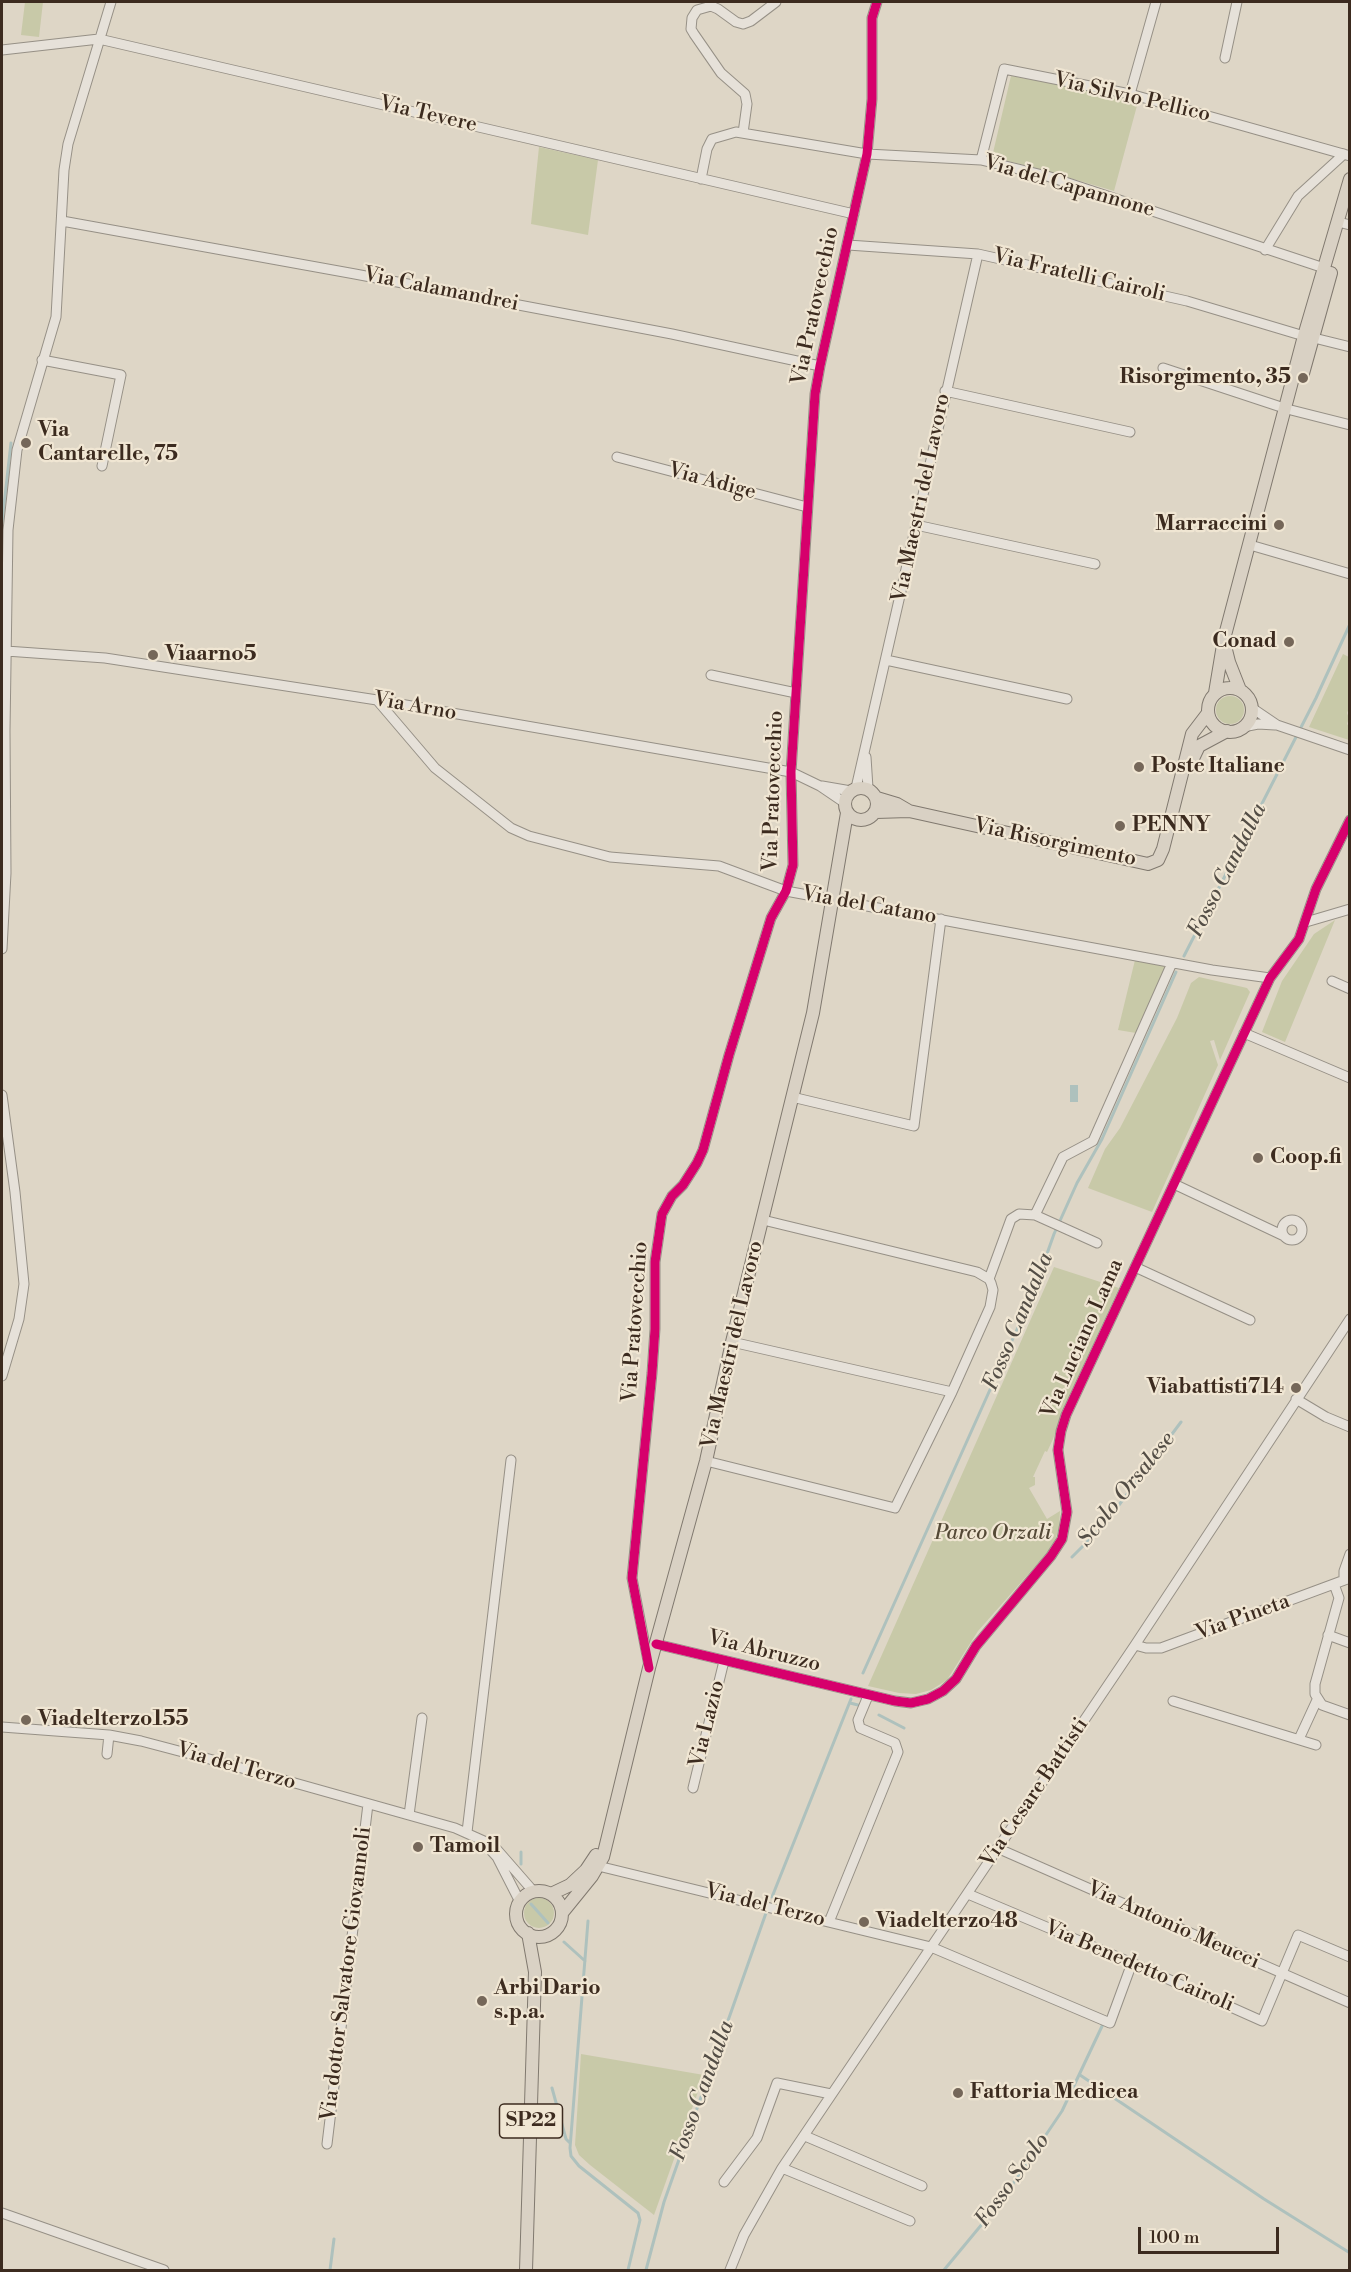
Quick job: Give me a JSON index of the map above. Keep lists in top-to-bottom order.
{
  "streets": {
    "main road": ["Via Maestri del Lavoro", "Via Risorgimento", "SP22"],
    "street": [
      "Via Silvio Pellico",
      "Via Tevere",
      "Via del Capannone",
      "Via Fratelli Cairoli",
      "Via Calamandrei",
      "Via Pratovecchio",
      "Via Adige",
      "Via Arno",
      "Via del Catano",
      "Via Luciano Lama",
      "Via Pineta",
      "Via Abruzzo",
      "Via Lazio",
      "Via del Terzo",
      "Via Cesare Battisti",
      "Via Antonio Meucci",
      "Via Benedetto Cairoli",
      "Via dottor Salvatore Giovannoli"
    ]
  },
  "crossings": [
    ["Via Silvio Pellico", "Via del Capannone"],
    ["Via Tevere", "Via del Capannone"],
    ["Via Tevere", "Via Pratovecchio"],
    ["Via del Capannone", "Via Pratovecchio"],
    ["Via del Capannone", "Via Risorgimento"],
    ["Via Fratelli Cairoli", "Via Pratovecchio"],
    ["Via Fratelli Cairoli", "Via Maestri del Lavoro"],
    ["Via Fratelli Cairoli", "Via Risorgimento"],
    ["Via Calamandrei", "Via Pratovecchio"],
    ["Via Pratovecchio", "Via Adige"],
    ["Via Pratovecchio", "Via Maestri del Lavoro"],
    ["Via Pratovecchio", "Via Arno"],
    ["Via Pratovecchio", "Via del Catano"],
    ["Via Maestri del Lavoro", "Via Arno"],
    ["Via Maestri del Lavoro", "Via Risorgimento"],
    ["Via Maestri del Lavoro", "Via del Catano"],
    ["Via Maestri del Lavoro", "Via Abruzzo"],
    ["Via Arno", "Via Risorgimento"],
    ["Via Arno", "Via del Catano"],
    ["Via del Catano", "Via Luciano Lama"],
    ["Via Luciano Lama", "Via Abruzzo"],
    ["Via Pineta", "Via Cesare Battisti"],
    ["Via Abruzzo", "Via Lazio"],
    ["Via del Terzo", "Via Cesare Battisti"],
    ["Via del Terzo", "Via Benedetto Cairoli"],
    ["Via del Terzo", "Via dottor Salvatore Giovannoli"],
    ["Via Cesare Battisti", "Via Antonio Meucci"],
    ["Via Cesare Battisti", "Via Benedetto Cairoli"],
    ["Via Antonio Meucci", "Via Benedetto Cairoli"]
  ],
  "water": ["Fosso Candalla", "Scolo Orsalese", "Fosso Scolo"],
  "parks": ["Parco Orzali"],
  "places": [
    "Risorgimento, 35",
    "Via Cantarelle, 75",
    "Marraccini",
    "Conad",
    "Viaarno5",
    "Poste Italiane",
    "PENNY",
    "Coop.fi",
    "Viabattisti714",
    "Viadelterzo155",
    "Tamoil",
    "Viadelterzo48",
    "Arbi Dario s.p.a.",
    "Fattoria Medicea"
  ],
  "scale_bar": "100 m"
}
